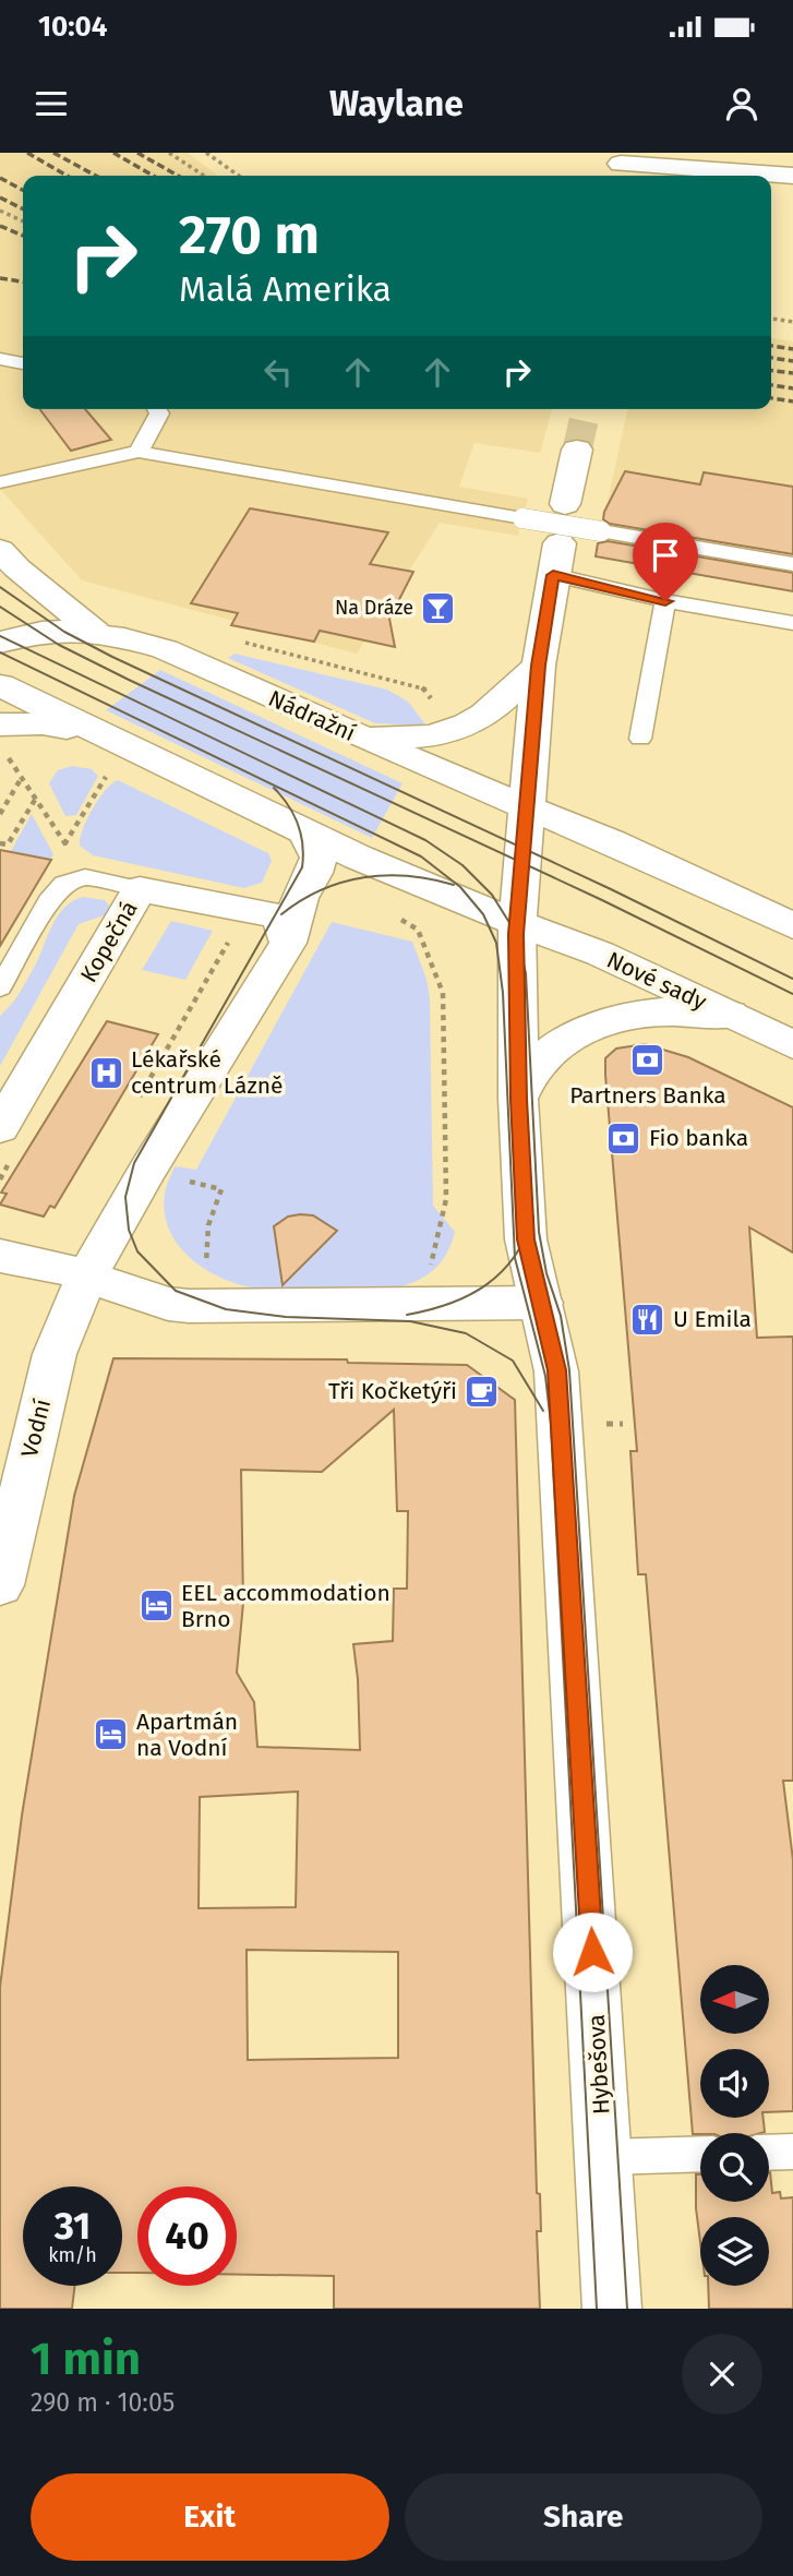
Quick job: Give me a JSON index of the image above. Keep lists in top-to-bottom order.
{
  "streets": {
    "street": [
      "Nádražní",
      "Kopečná",
      "Nové sady",
      "Vodní",
      "Hybešova"
    ]
  },
  "crossings": [
    ["Nádražní", "Hybešova"],
    ["Nové sady", "Hybešova"]
  ],
  "places": {
    "bar": ["Na Dráze"],
    "bank": ["Partners Banka", "Fio banka"],
    "hospital": ["Lékařské centrum Lázně"],
    "restaurant": ["U Emila"],
    "cafe": ["Tři Kočketýři"],
    "hotel": ["EEL accommodation Brno", "Apartmán na Vodní"]
  },
  "north": "left",
  "page": {
    "status": "10:04",
    "header": "Waylane",
    "turn": ["270 m", "Malá Amerika"],
    "speed": "31 km/h",
    "limit": "40",
    "heading": ["1 min", "290 m · 10:05"],
    "buttons": ["Exit", "Share"]
  }
}
